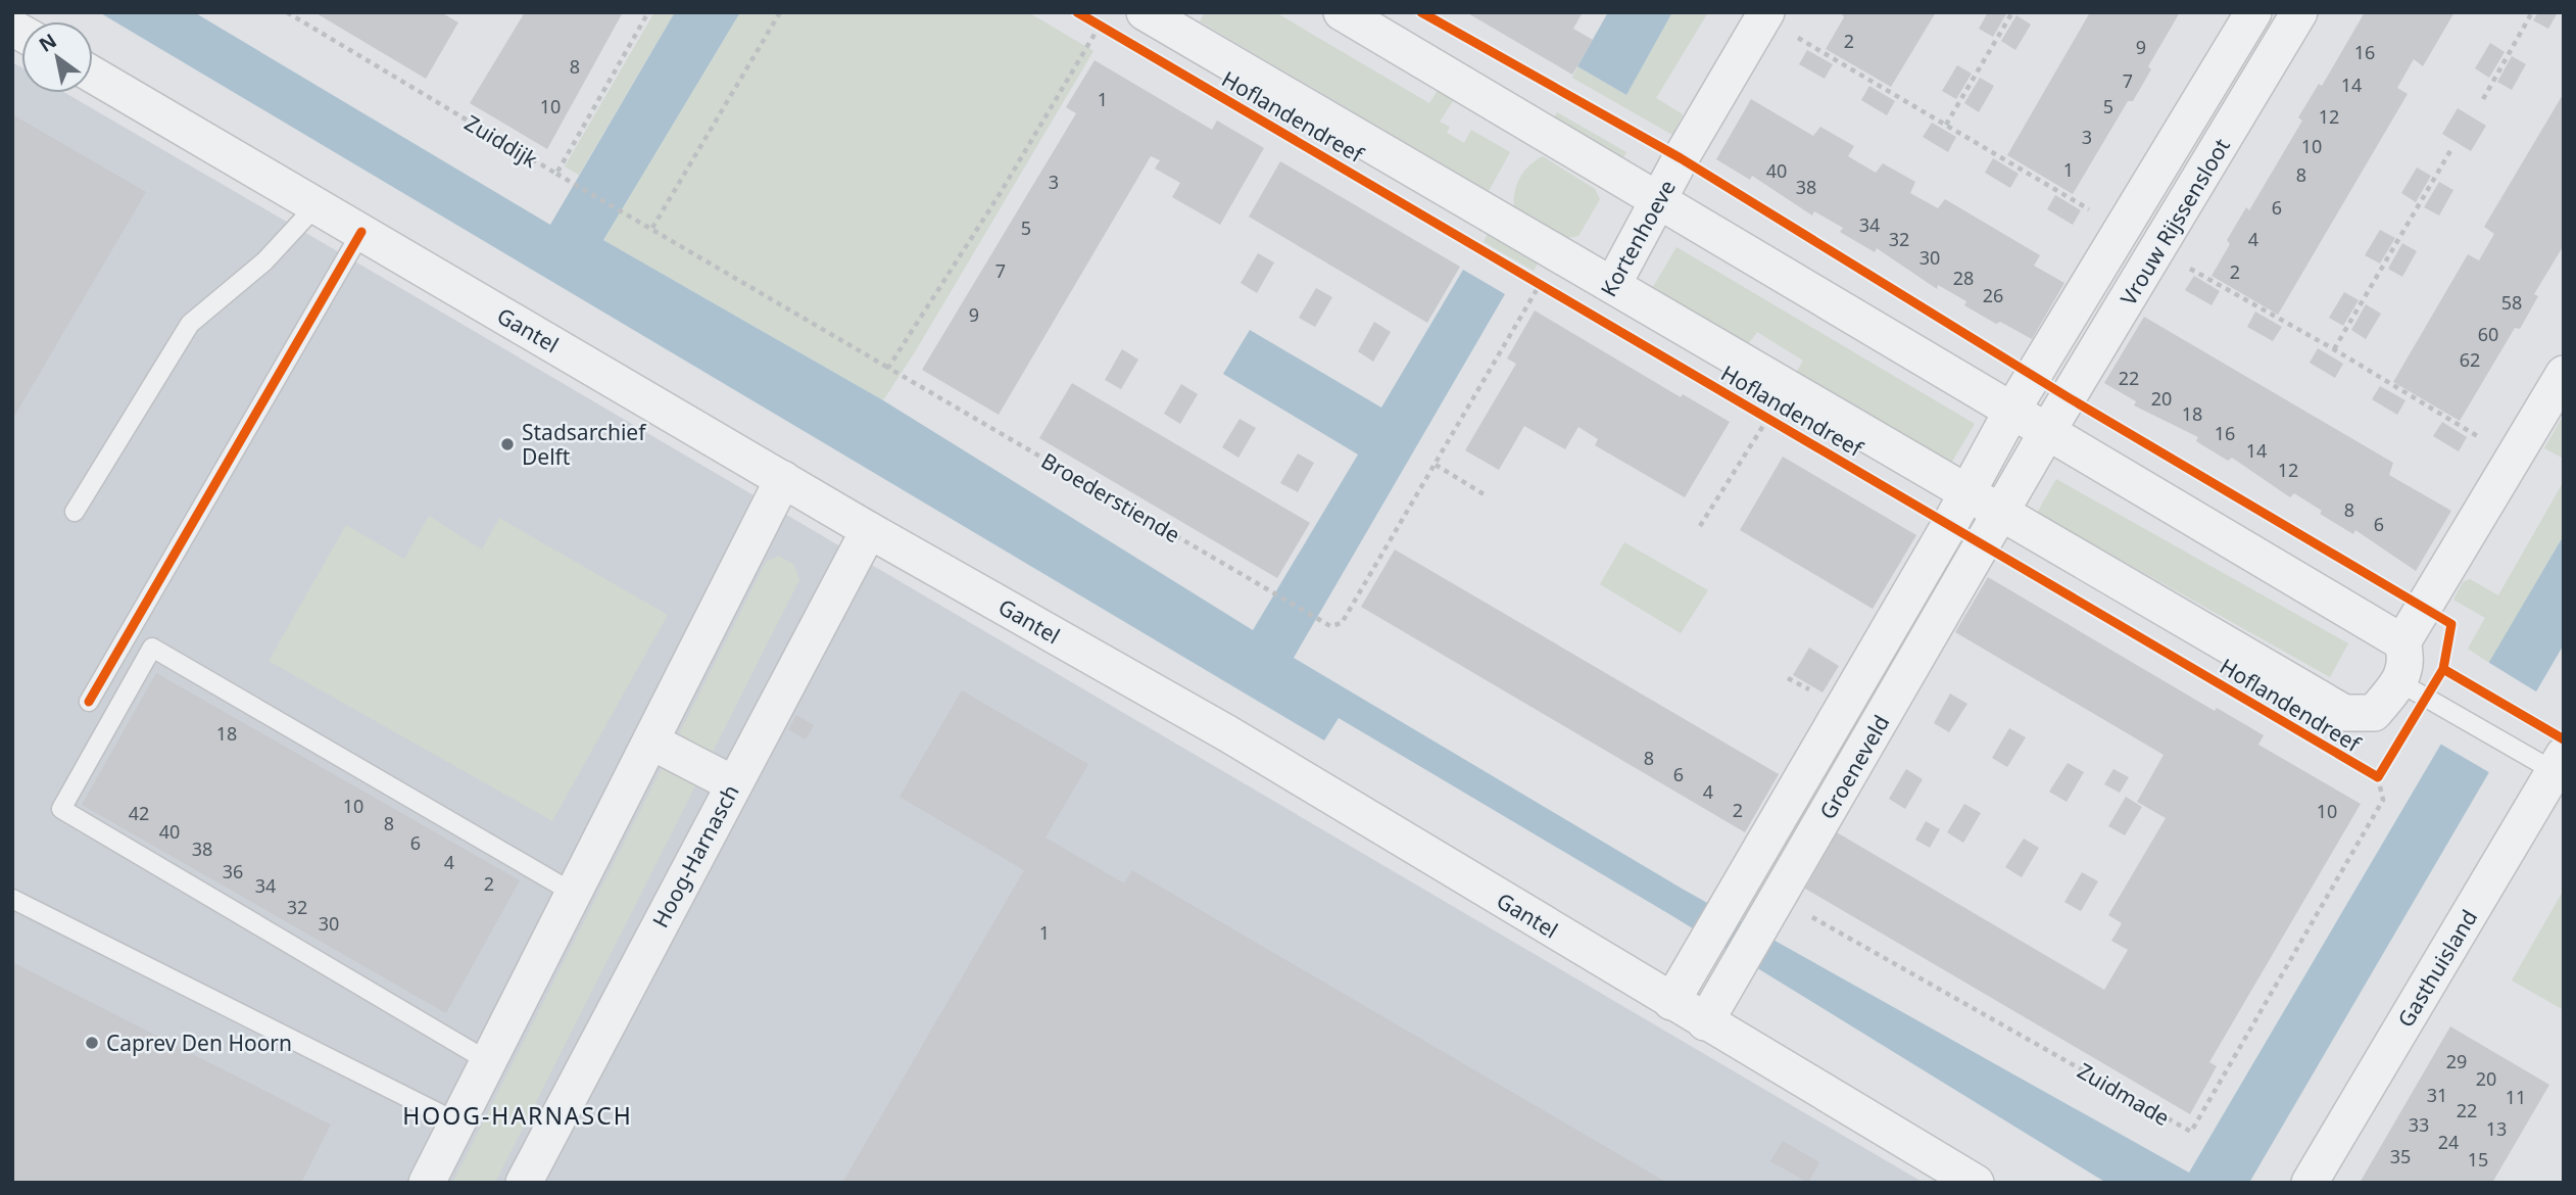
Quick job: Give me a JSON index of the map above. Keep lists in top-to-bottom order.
{
  "streets": {
    "street": [
      "Hoflandendreef",
      "Vrouw Rijssensloot",
      "Kortenhoeve",
      "Gantel",
      "Groeneveld",
      "Hoog-Harnasch",
      "Gasthuisland"
    ],
    "path": ["Zuiddijk", "Broederstiende", "Zuidmade"]
  },
  "crossings": [
    ["Hoflandendreef", "Kortenhoeve"],
    ["Hoflandendreef", "Groeneveld"],
    ["Hoflandendreef", "Zuidmade"],
    ["Zuiddijk", "Broederstiende"],
    ["Gantel", "Groeneveld"],
    ["Gantel", "Hoog-Harnasch"],
    ["Groeneveld", "Zuidmade"]
  ],
  "districts": ["HOOG-HARNASCH"],
  "places": ["Stadsarchief Delft", "Caprev Den Hoorn"],
  "house_numbers": [
    "2",
    "9",
    "16",
    "8",
    "7",
    "14",
    "1",
    "10",
    "5",
    "12",
    "3",
    "10",
    "1",
    "40",
    "8",
    "3",
    "38",
    "6",
    "34",
    "5",
    "32",
    "4",
    "30",
    "7",
    "2",
    "28",
    "26",
    "58",
    "9",
    "60",
    "62",
    "22",
    "20",
    "18",
    "16",
    "14",
    "12",
    "8",
    "6",
    "18",
    "8",
    "6",
    "4",
    "10",
    "2",
    "10",
    "42",
    "8",
    "40",
    "6",
    "38",
    "4",
    "36",
    "2",
    "34",
    "32",
    "30",
    "1",
    "29",
    "20",
    "31",
    "11",
    "22",
    "33",
    "13",
    "24",
    "35",
    "15"
  ],
  "north": "top left"
}
